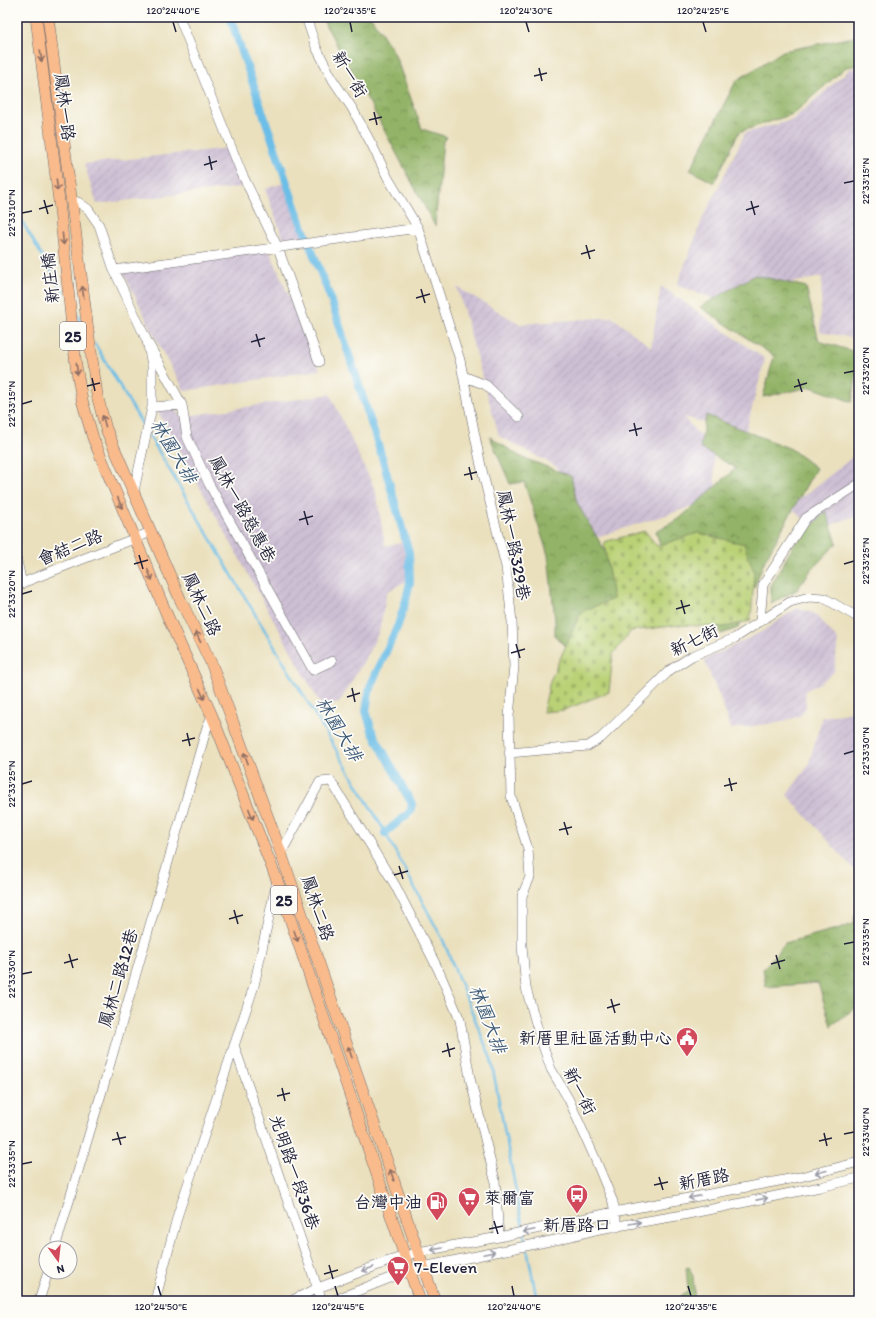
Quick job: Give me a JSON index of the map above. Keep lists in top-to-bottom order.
{
  "streets": {
    "main road": [
      "鳳林一路",
      "新庄橋",
      "25",
      "鳳林二路"
    ],
    "street": [
      "新一街",
      "鳳林一路慈惠巷",
      "鳳林一路329巷",
      "會結二路",
      "新七街",
      "鳳林二路12巷",
      "光明路一段36巷",
      "新厝路"
    ]
  },
  "crossings": [
    ["新一街", "鳳林一路329巷"],
    ["新一街", "新厝路"],
    ["鳳林一路", "新庄橋"],
    ["新庄橋", "25"],
    ["新庄橋", "會結二路"],
    ["新庄橋", "鳳林二路"],
    ["25", "會結二路"],
    ["25", "鳳林二路"],
    ["鳳林一路329巷", "新七街"],
    ["會結二路", "鳳林二路"],
    ["鳳林二路", "鳳林二路12巷"],
    ["鳳林二路", "新厝路"]
  ],
  "water": ["林園大排"],
  "places": {
    "public building": ["新厝里社區活動中心"],
    "bus stop": ["新厝路口"],
    "supermarket": ["萊爾富", "7-Eleven"],
    "fuel station": ["台灣中油"]
  },
  "north": "bottom",
  "coordinates": [
    "120°24'40\"E",
    "120°24'35\"E",
    "120°24'30\"E",
    "120°24'25\"E",
    "22°33'15\"N",
    "22°33'10\"N",
    "22°33'20\"N",
    "22°33'25\"N",
    "22°33'30\"N",
    "22°33'35\"N",
    "22°33'40\"N",
    "120°24'50\"E",
    "120°24'45\"E"
  ]
}
